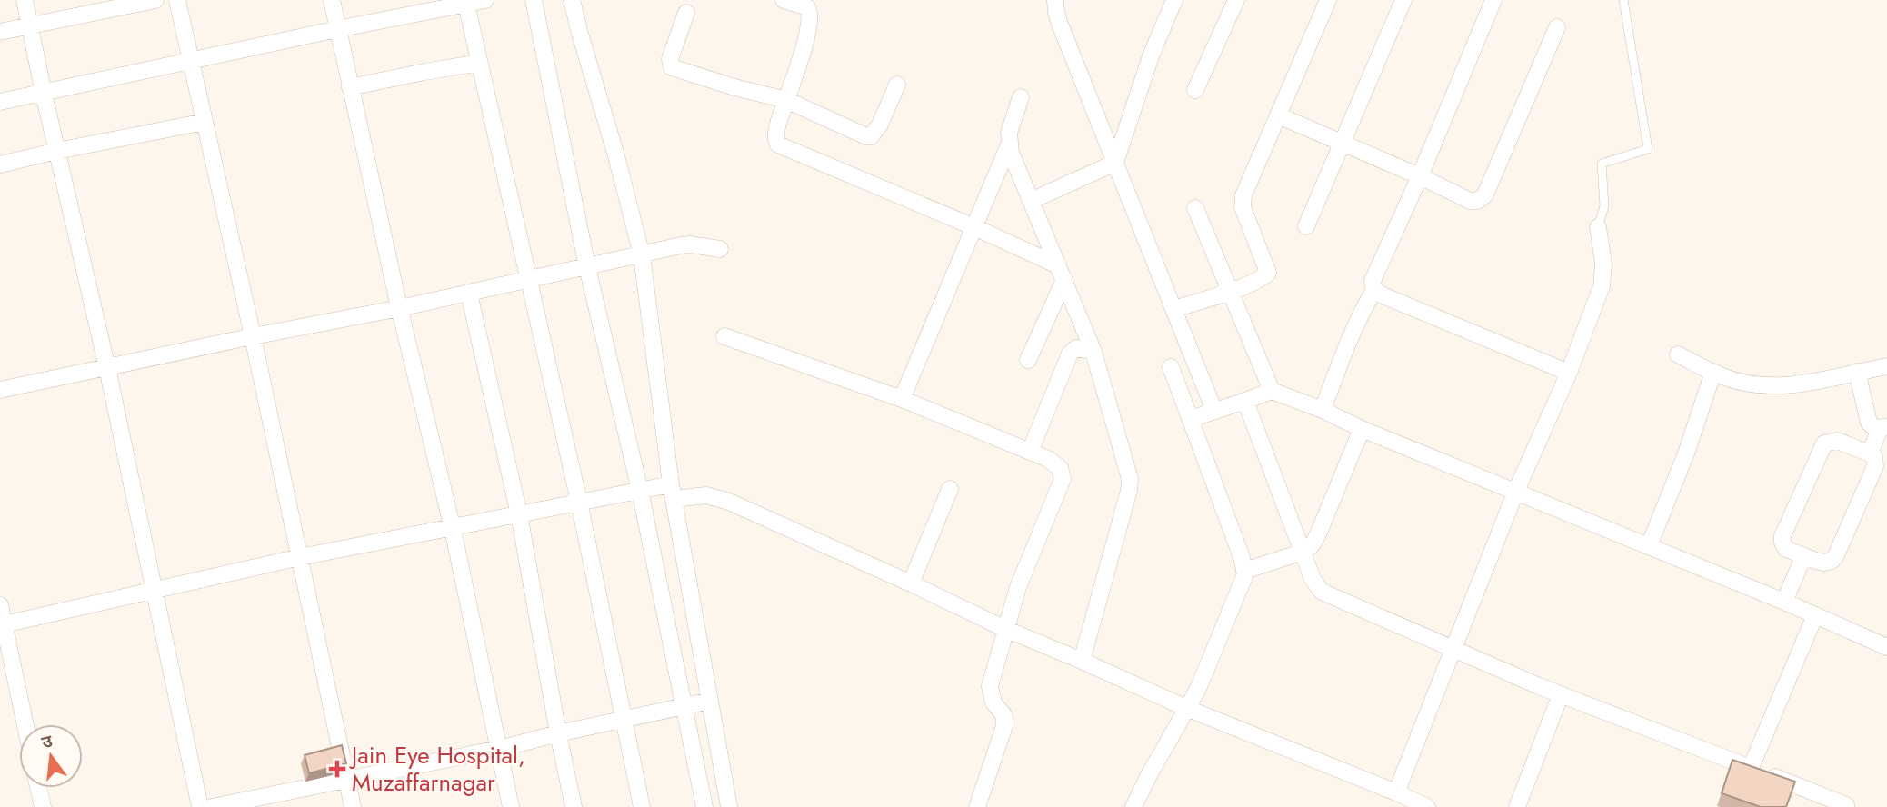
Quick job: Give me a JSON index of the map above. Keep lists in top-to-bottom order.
{
  "places": {
    "health": ["Jain Eye Hospital, Muzaffarnagar"]
  },
  "north": "top"
}
